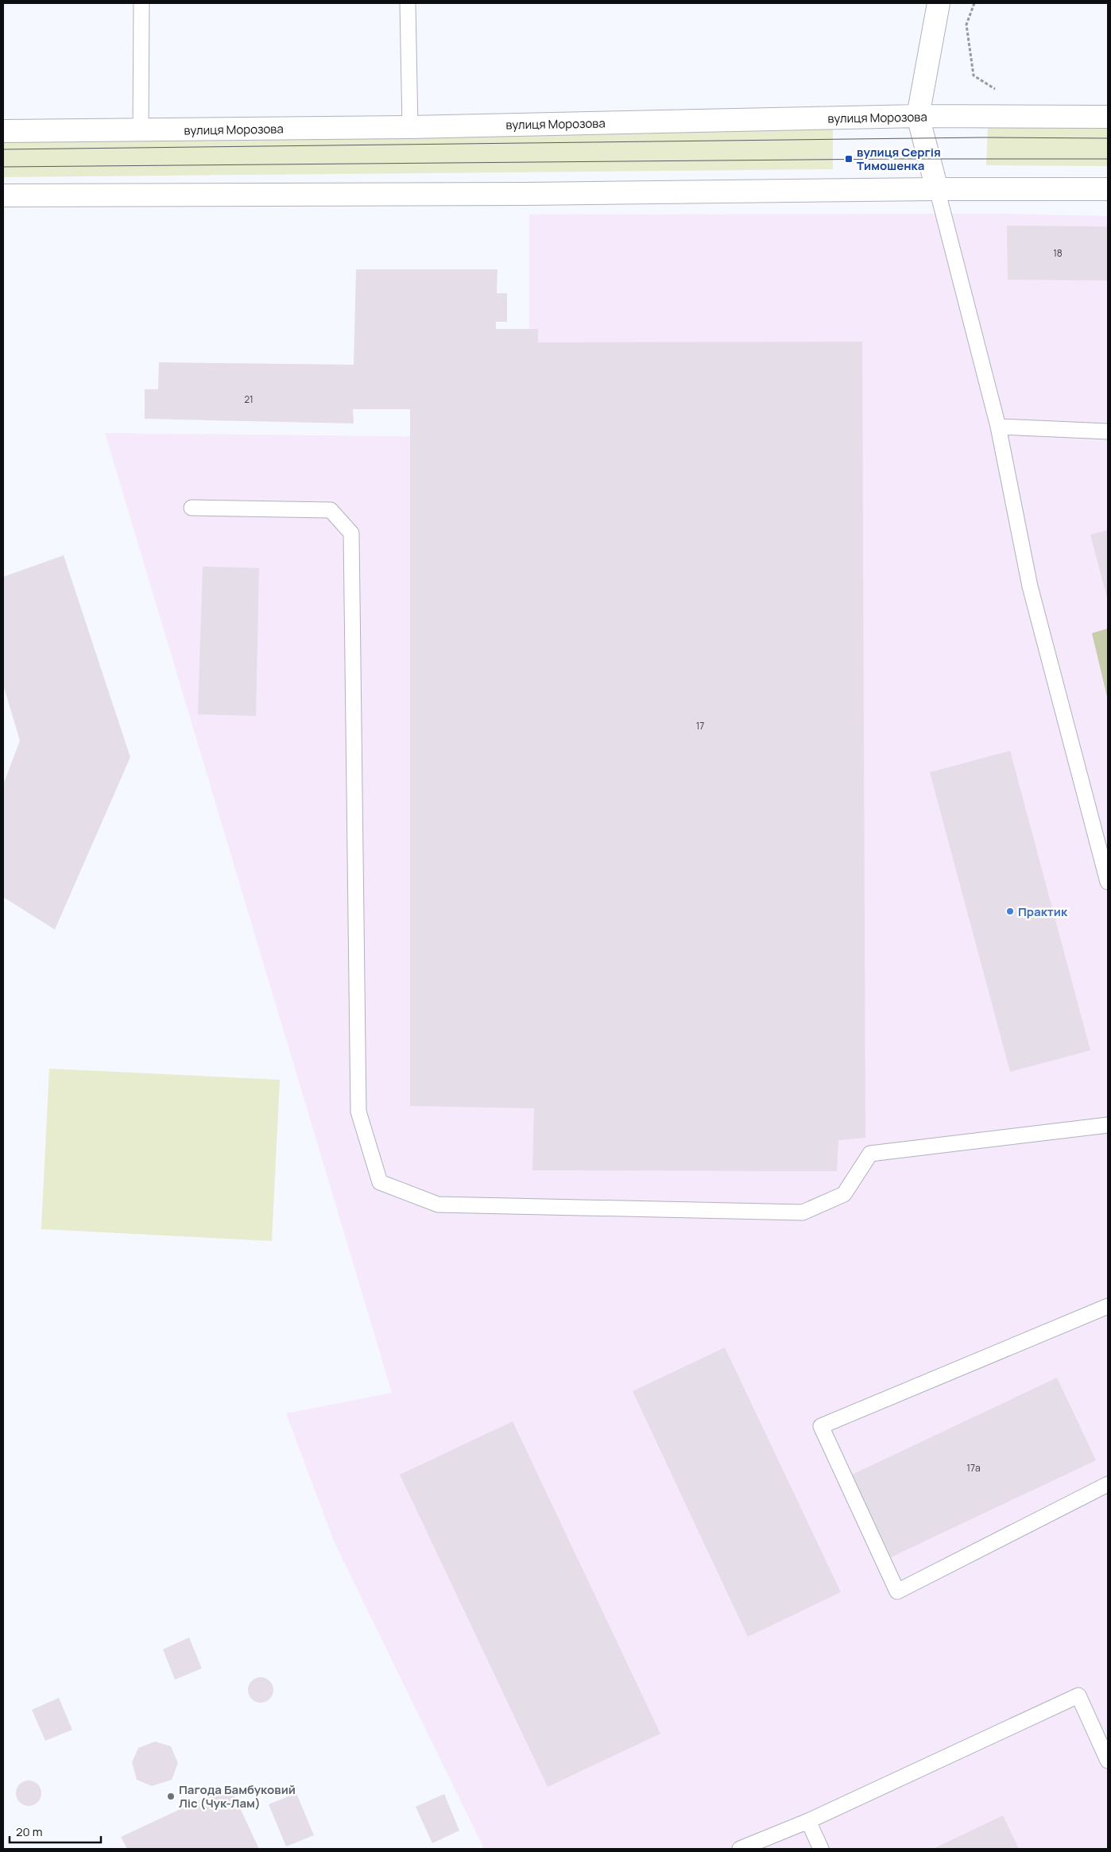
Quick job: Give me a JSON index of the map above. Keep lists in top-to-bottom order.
{
  "streets": {
    "main road": ["вулиця Морозова"]
  },
  "places": {
    "transit": ["вулиця Сергія Тимошенка"],
    "other": ["Практик", "Пагода Бамбуковий Ліс (Чук-Лам)"]
  },
  "house_numbers": [
    "18",
    "21",
    "17",
    "17а"
  ],
  "scale_bar": "20 m"
}
